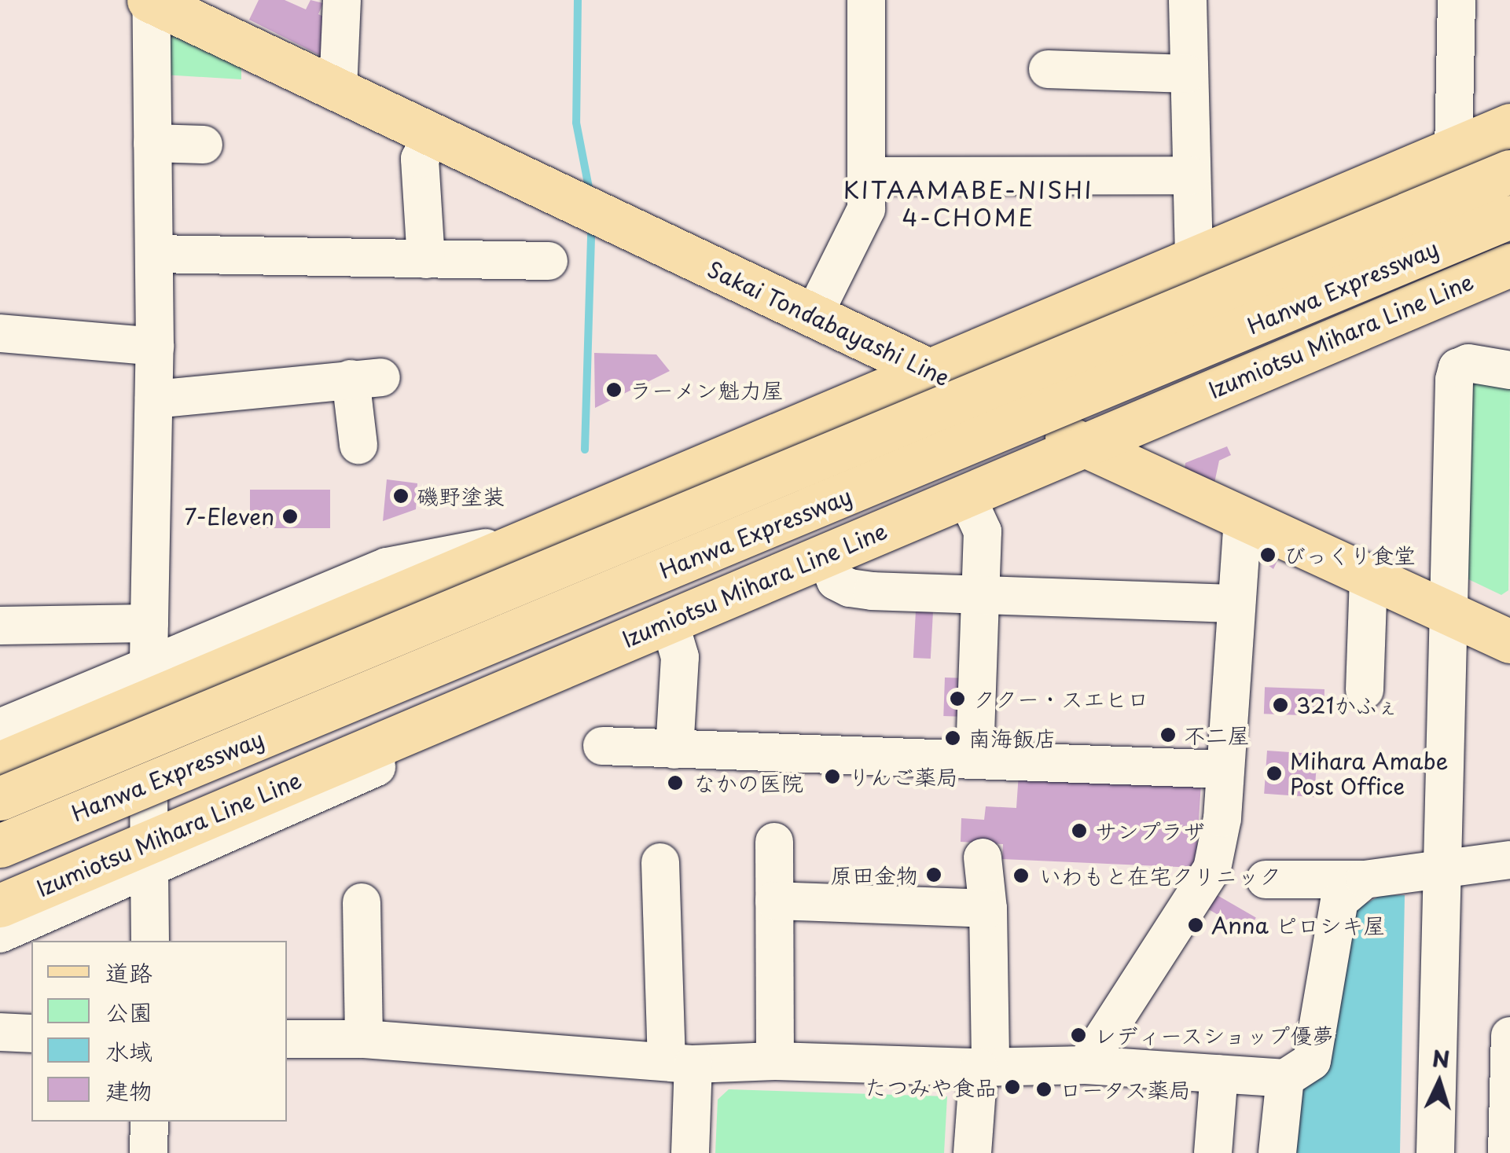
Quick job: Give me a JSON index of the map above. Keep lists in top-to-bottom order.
{
  "streets": {
    "main road": ["Hanwa Expressway", "Sakai Tondabayashi Line", "Izumiotsu Mihara Line Line"]
  },
  "crossings": [
    ["Sakai Tondabayashi Line", "Izumiotsu Mihara Line Line"]
  ],
  "districts": ["KITAAMABE-NISHI 4-CHOME"],
  "places": [
    "ラーメン魁力屋",
    "磯野塗装",
    "7-Eleven",
    "びっくり食堂",
    "ククー・スエヒロ",
    "321かふぇ",
    "不二屋",
    "南海飯店",
    "Mihara Amabe Post Office",
    "りんご薬局",
    "なかの医院",
    "サンプラザ",
    "原田金物",
    "いわもと在宅クリニック",
    "Anna ピロシキ屋",
    "レディースショップ優夢",
    "たつみや食品",
    "ロータス薬局"
  ],
  "legend": [
    "道路",
    "公園",
    "水域",
    "建物"
  ],
  "north": "top"
}
